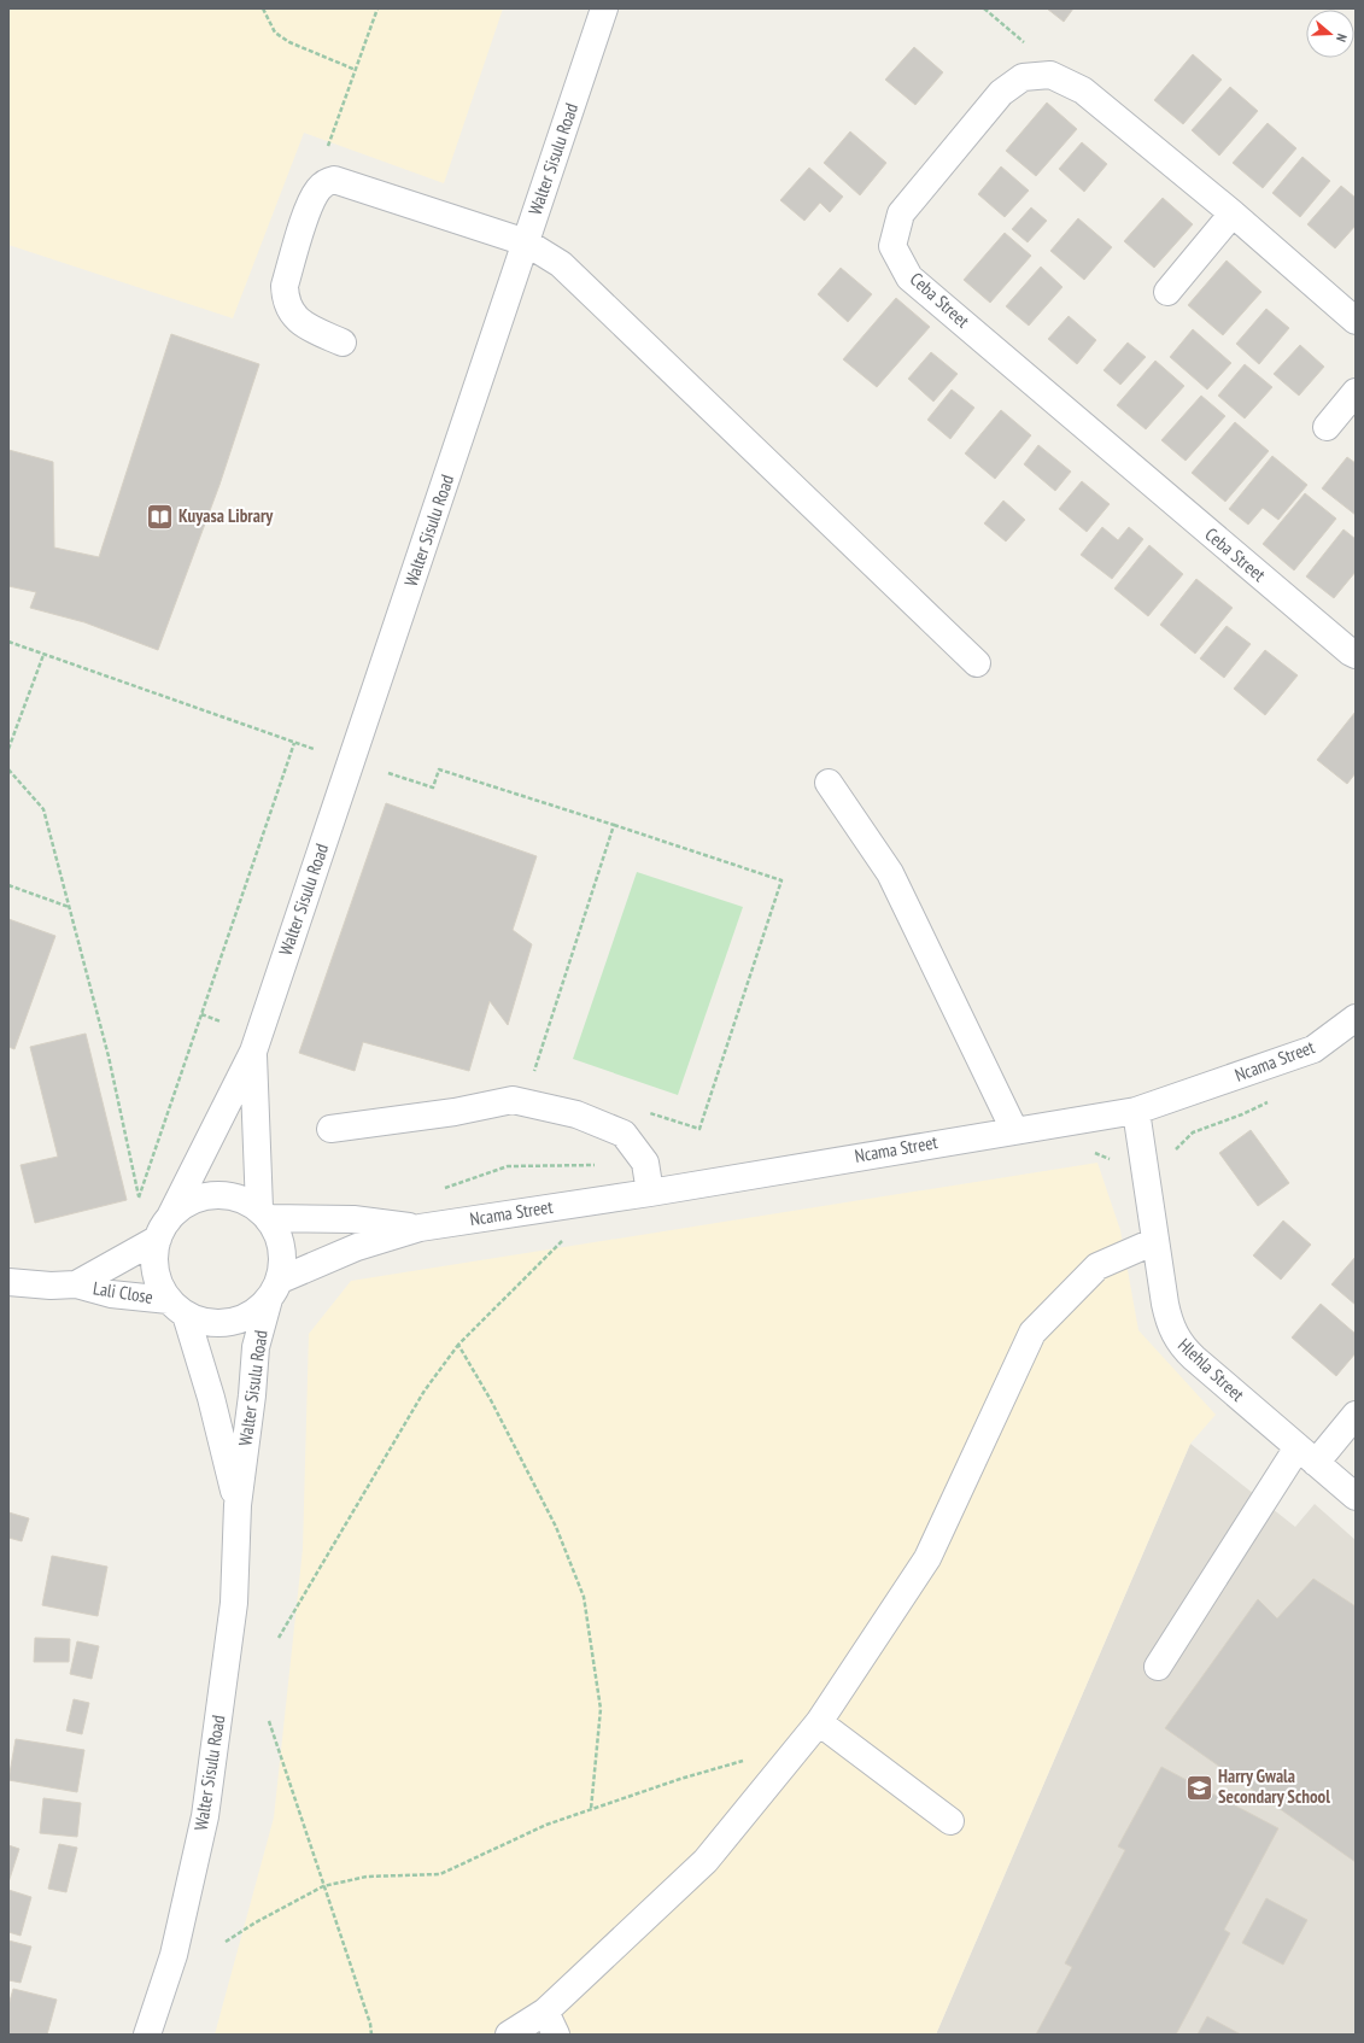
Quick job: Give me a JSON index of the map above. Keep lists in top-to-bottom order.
{
  "streets": {
    "street": [
      "Walter Sisulu Road",
      "Ceba Street",
      "Ncama Street",
      "Lali Close",
      "Hlehla Street"
    ]
  },
  "crossings": [
    ["Walter Sisulu Road", "Ncama Street"],
    ["Walter Sisulu Road", "Lali Close"],
    ["Ncama Street", "Lali Close"],
    ["Ncama Street", "Hlehla Street"]
  ],
  "places": {
    "library": ["Kuyasa Library"],
    "school or university": ["Harry Gwala Secondary School"]
  },
  "north": "right"
}
